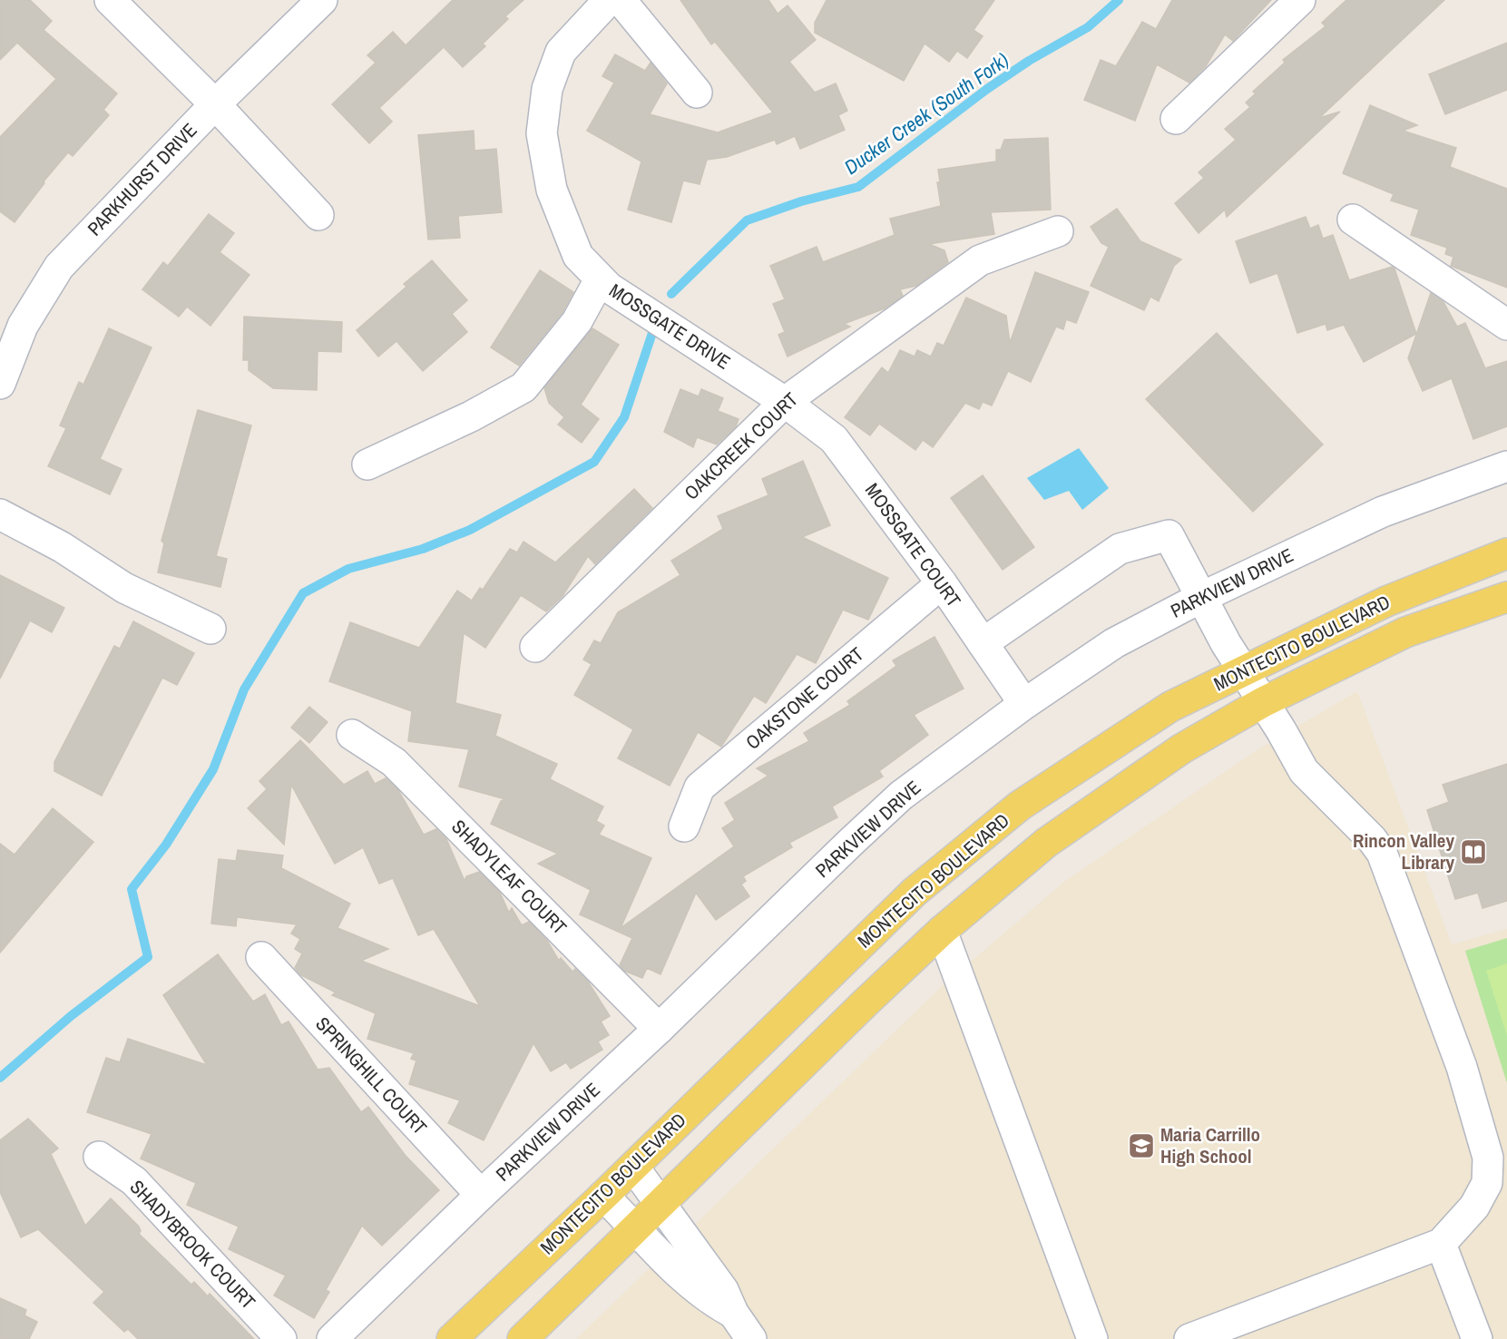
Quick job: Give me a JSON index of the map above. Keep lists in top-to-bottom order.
{
  "streets": {
    "main road": ["MONTECITO BOULEVARD"],
    "street": [
      "PARKHURST DRIVE",
      "MOSSGATE DRIVE",
      "OAKCREEK COURT",
      "MOSSGATE COURT",
      "PARKVIEW DRIVE",
      "OAKSTONE COURT",
      "SHADYLEAF COURT",
      "SPRINGHILL COURT",
      "SHADYBROOK COURT"
    ]
  },
  "crossings": [
    ["MOSSGATE DRIVE", "OAKCREEK COURT"],
    ["MOSSGATE DRIVE", "MOSSGATE COURT"],
    ["OAKCREEK COURT", "MOSSGATE COURT"],
    ["MOSSGATE COURT", "PARKVIEW DRIVE"],
    ["MOSSGATE COURT", "OAKSTONE COURT"],
    ["PARKVIEW DRIVE", "SHADYLEAF COURT"],
    ["PARKVIEW DRIVE", "SPRINGHILL COURT"]
  ],
  "water": ["Ducker Creek (South Fork)"],
  "places": {
    "library": ["Rincon Valley Library"],
    "school or university": ["Maria Carrillo High School"]
  }
}
